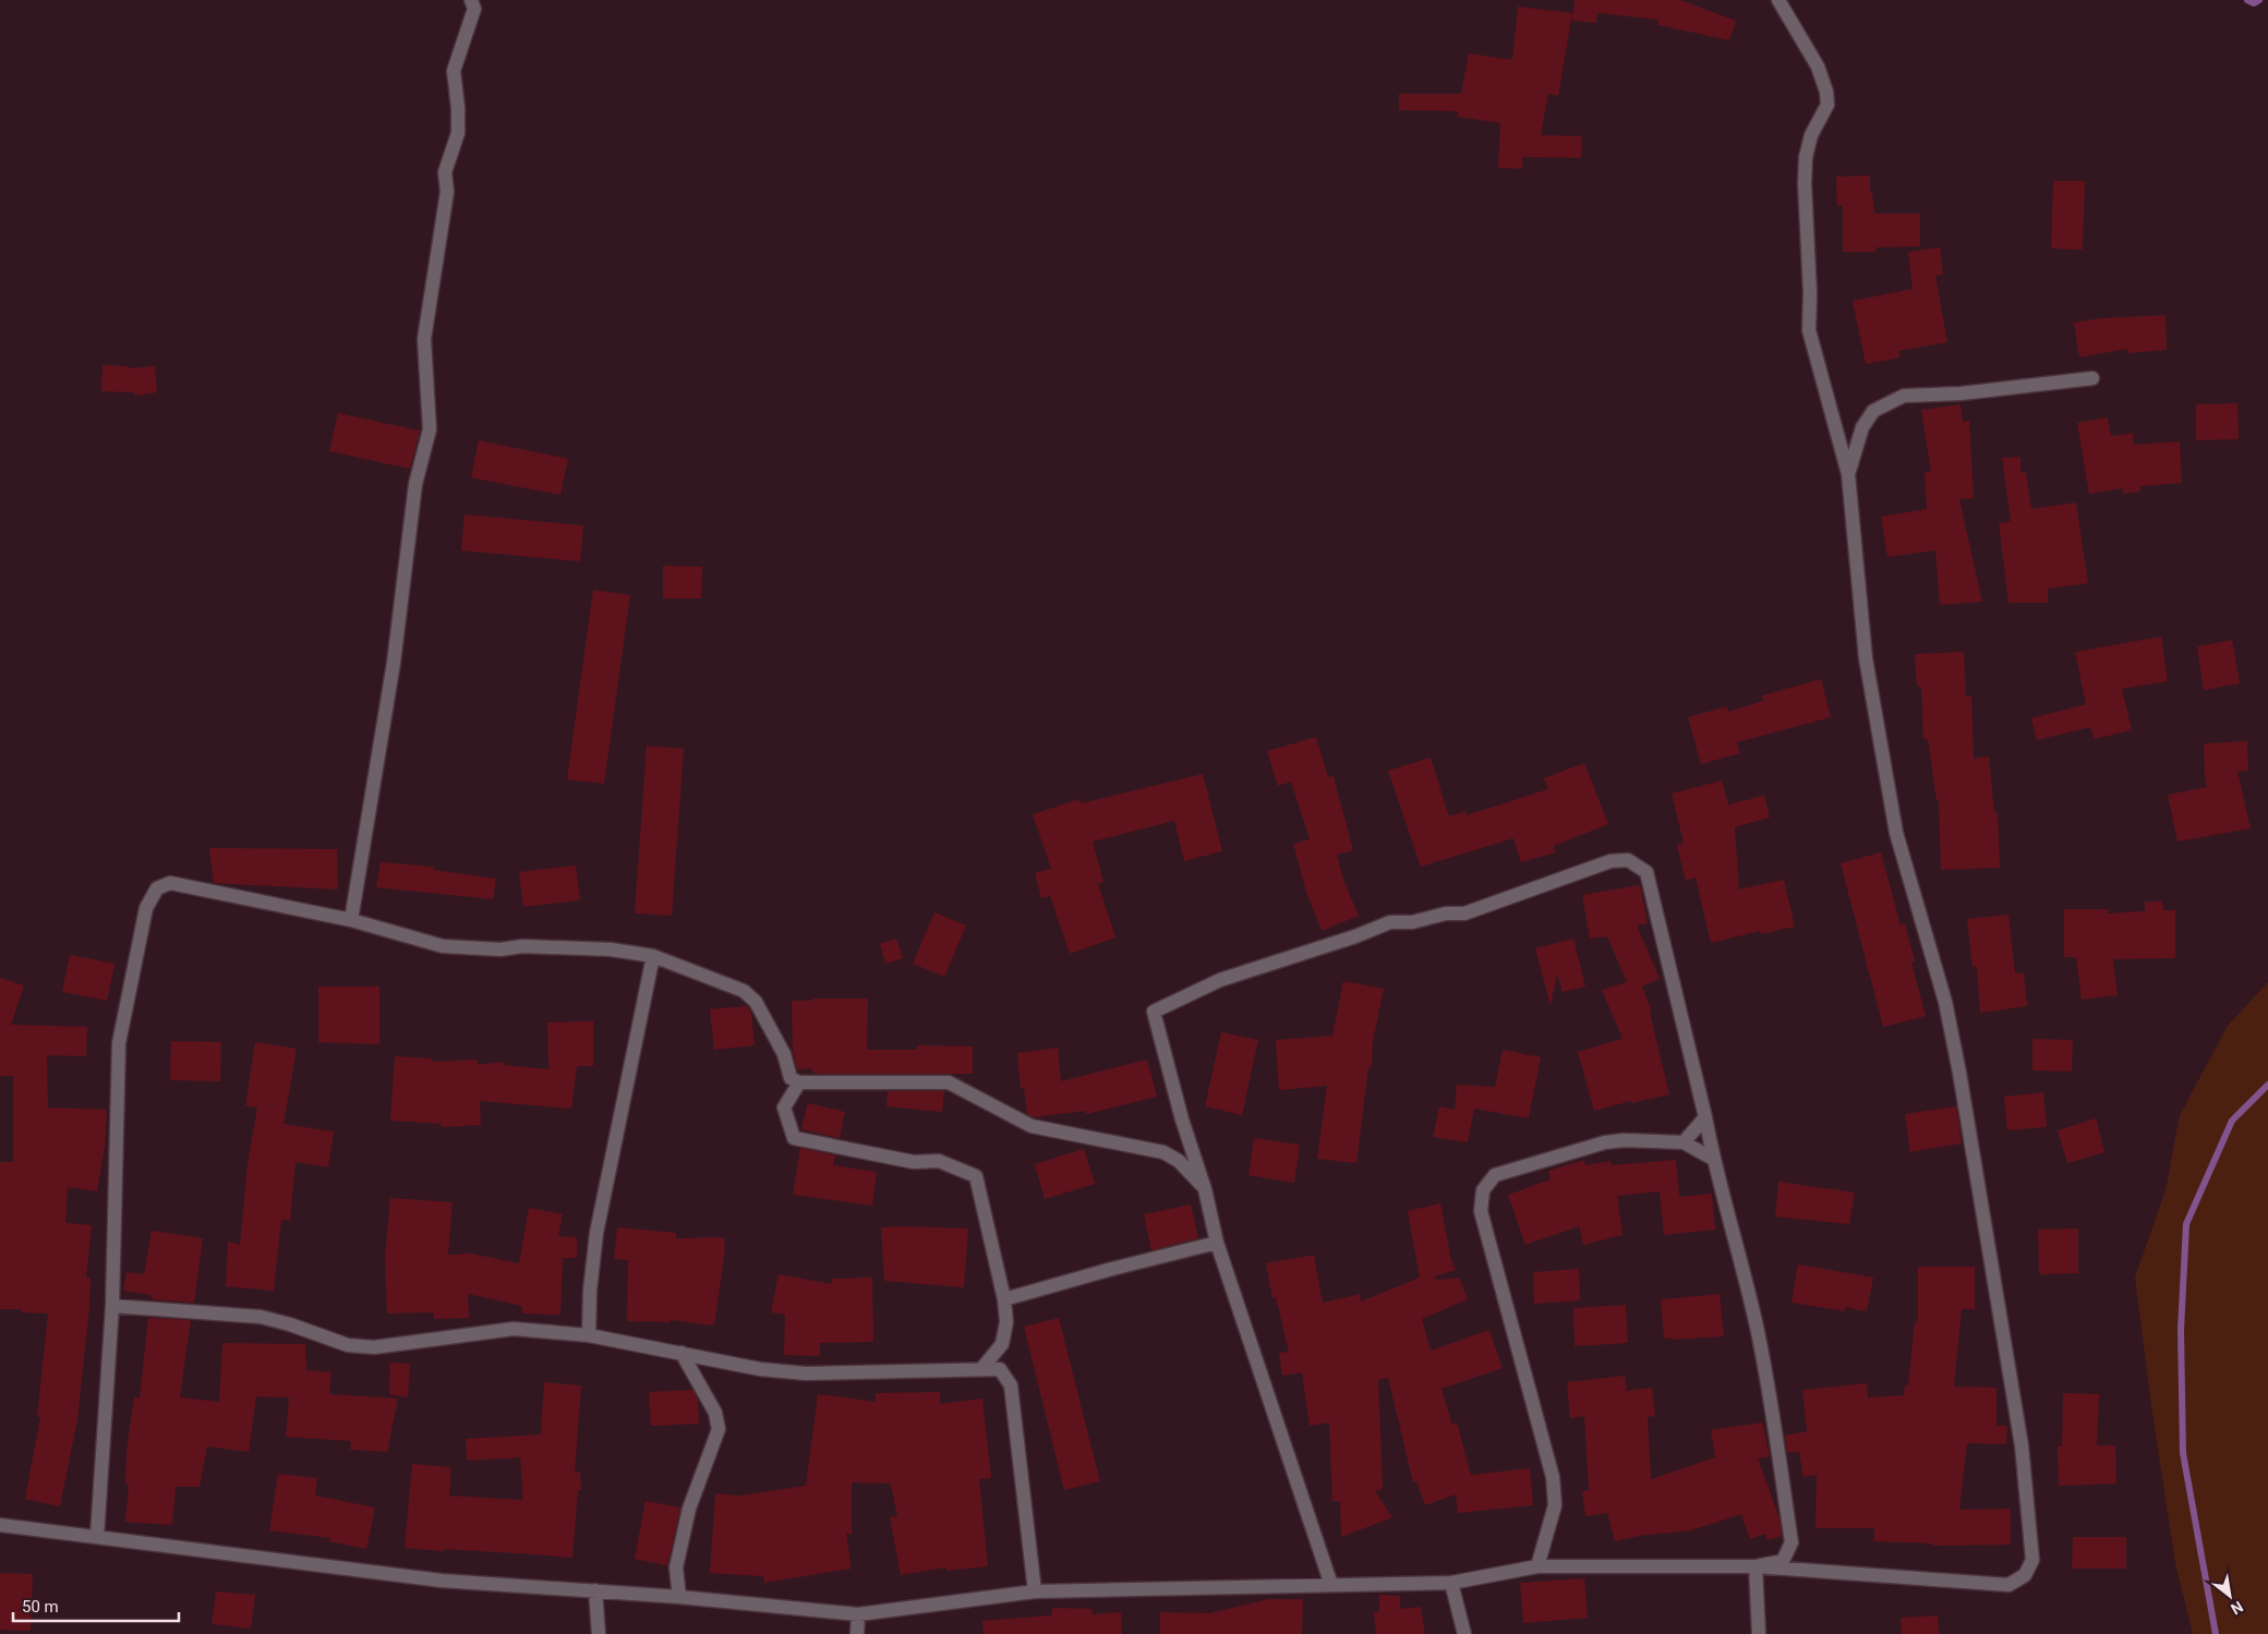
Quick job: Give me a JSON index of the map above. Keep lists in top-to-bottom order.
{
  "scale_bar": "50 m",
  "north": "bottom right"
}
